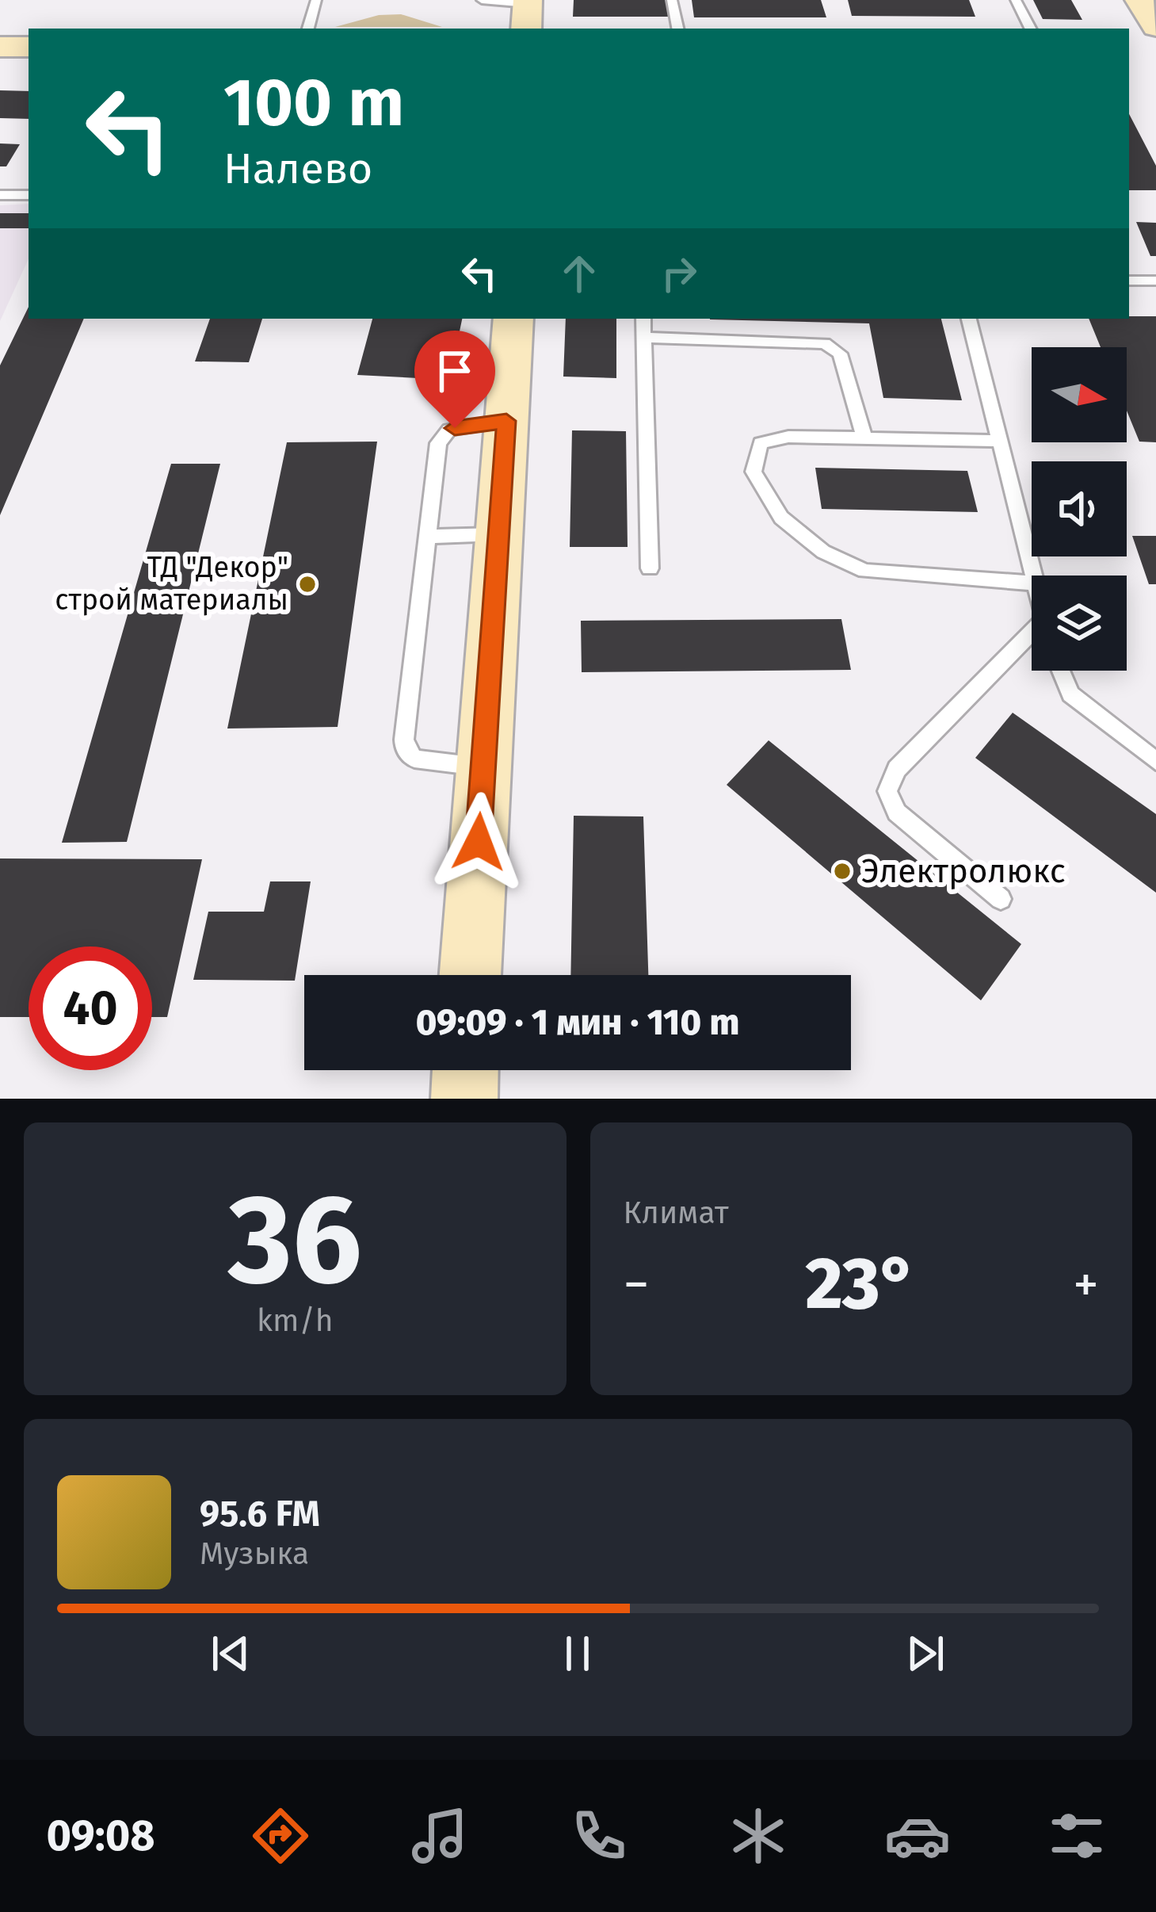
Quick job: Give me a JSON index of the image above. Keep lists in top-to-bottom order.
{
  "places": ["ТД \"Декор\" строй материалы", "Электролюкс"],
  "north": "right",
  "page": {
    "turn": ["100 m", "Налево"],
    "limit": "40",
    "trip": "09:09 · 1 мин · 110 m",
    "tile": [
      ["36", "km/h"],
      "Климат"
    ],
    "heat": ["−", "23°", "+"],
    "song": ["95.6 FM", "Музыка"],
    "tabs": "09:08"
  }
}
